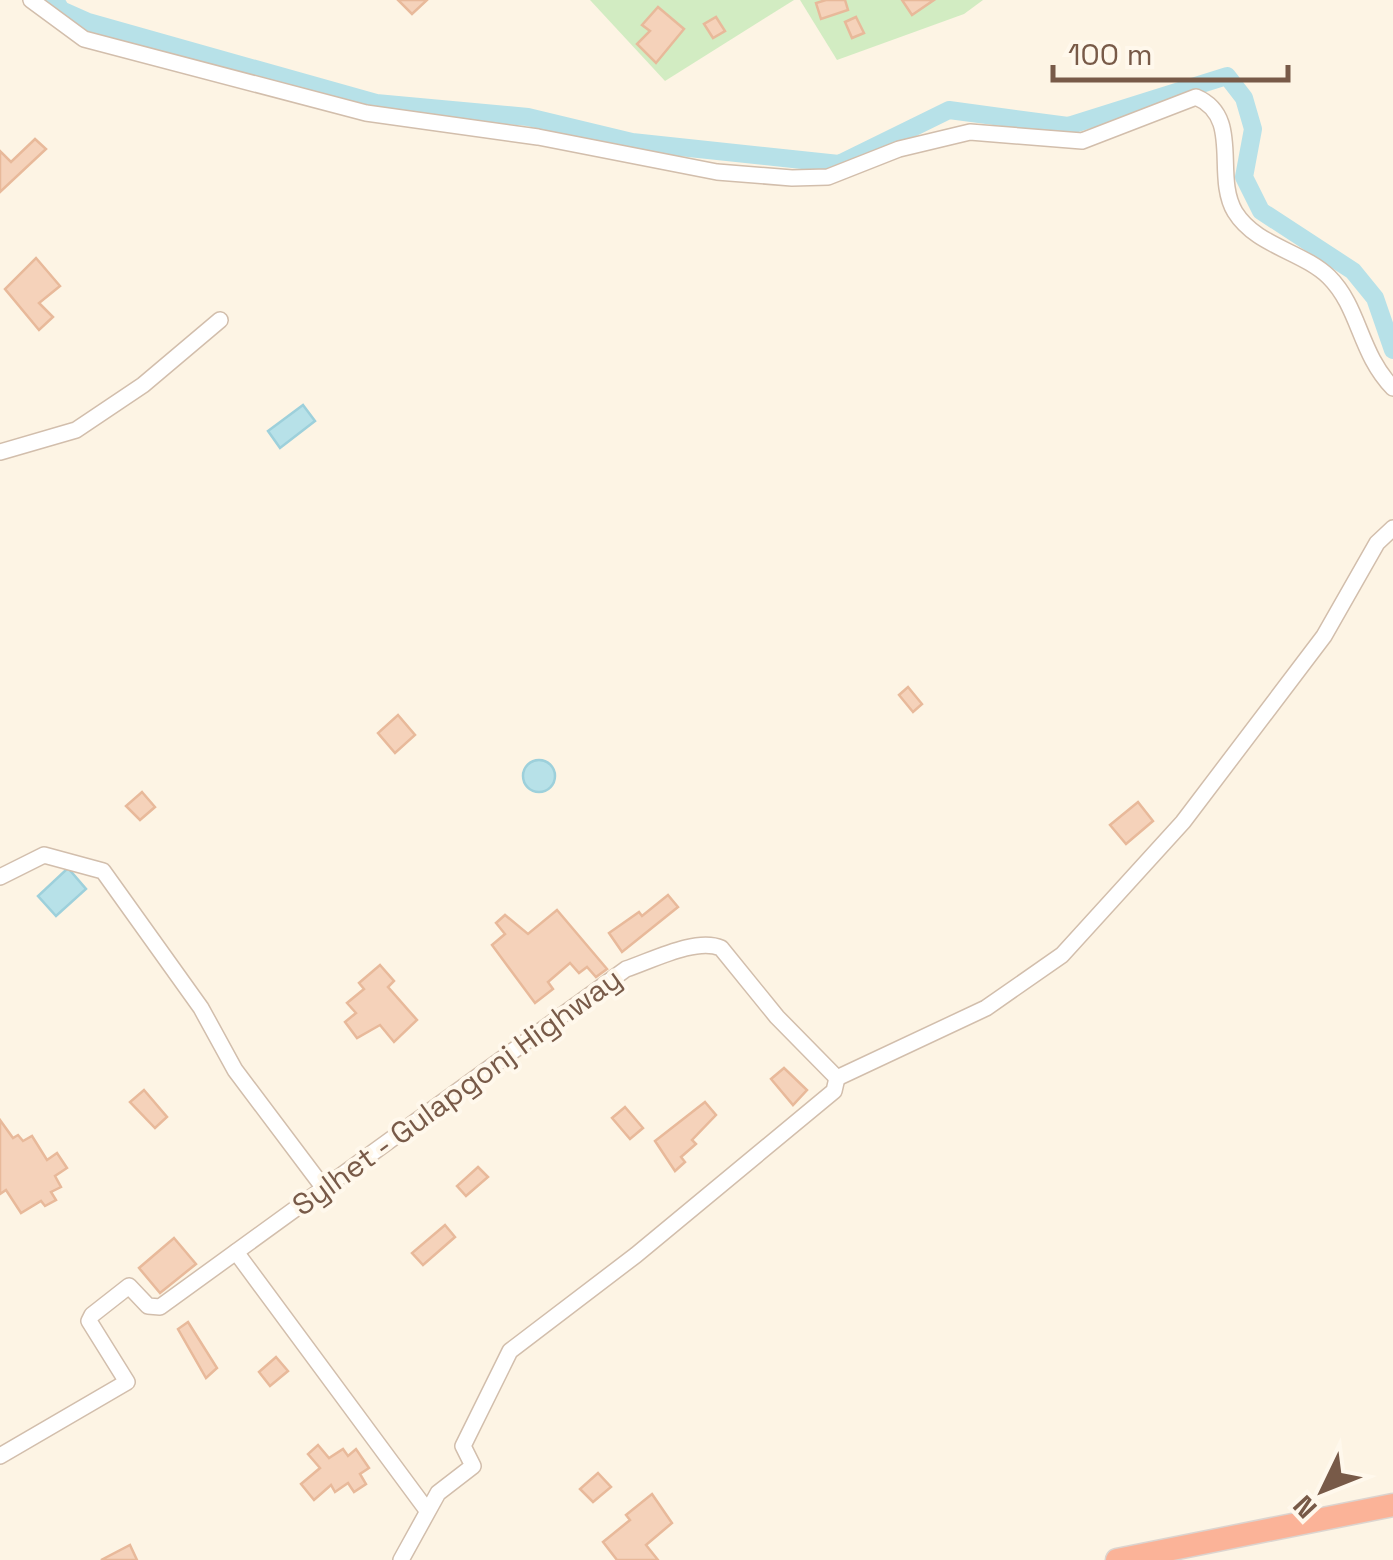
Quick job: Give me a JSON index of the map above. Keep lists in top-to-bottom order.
{
  "streets": {
    "street": ["Sylhet - Gulapgonj Highway"]
  },
  "scale_bar": "100 m",
  "north": "bottom left"
}
